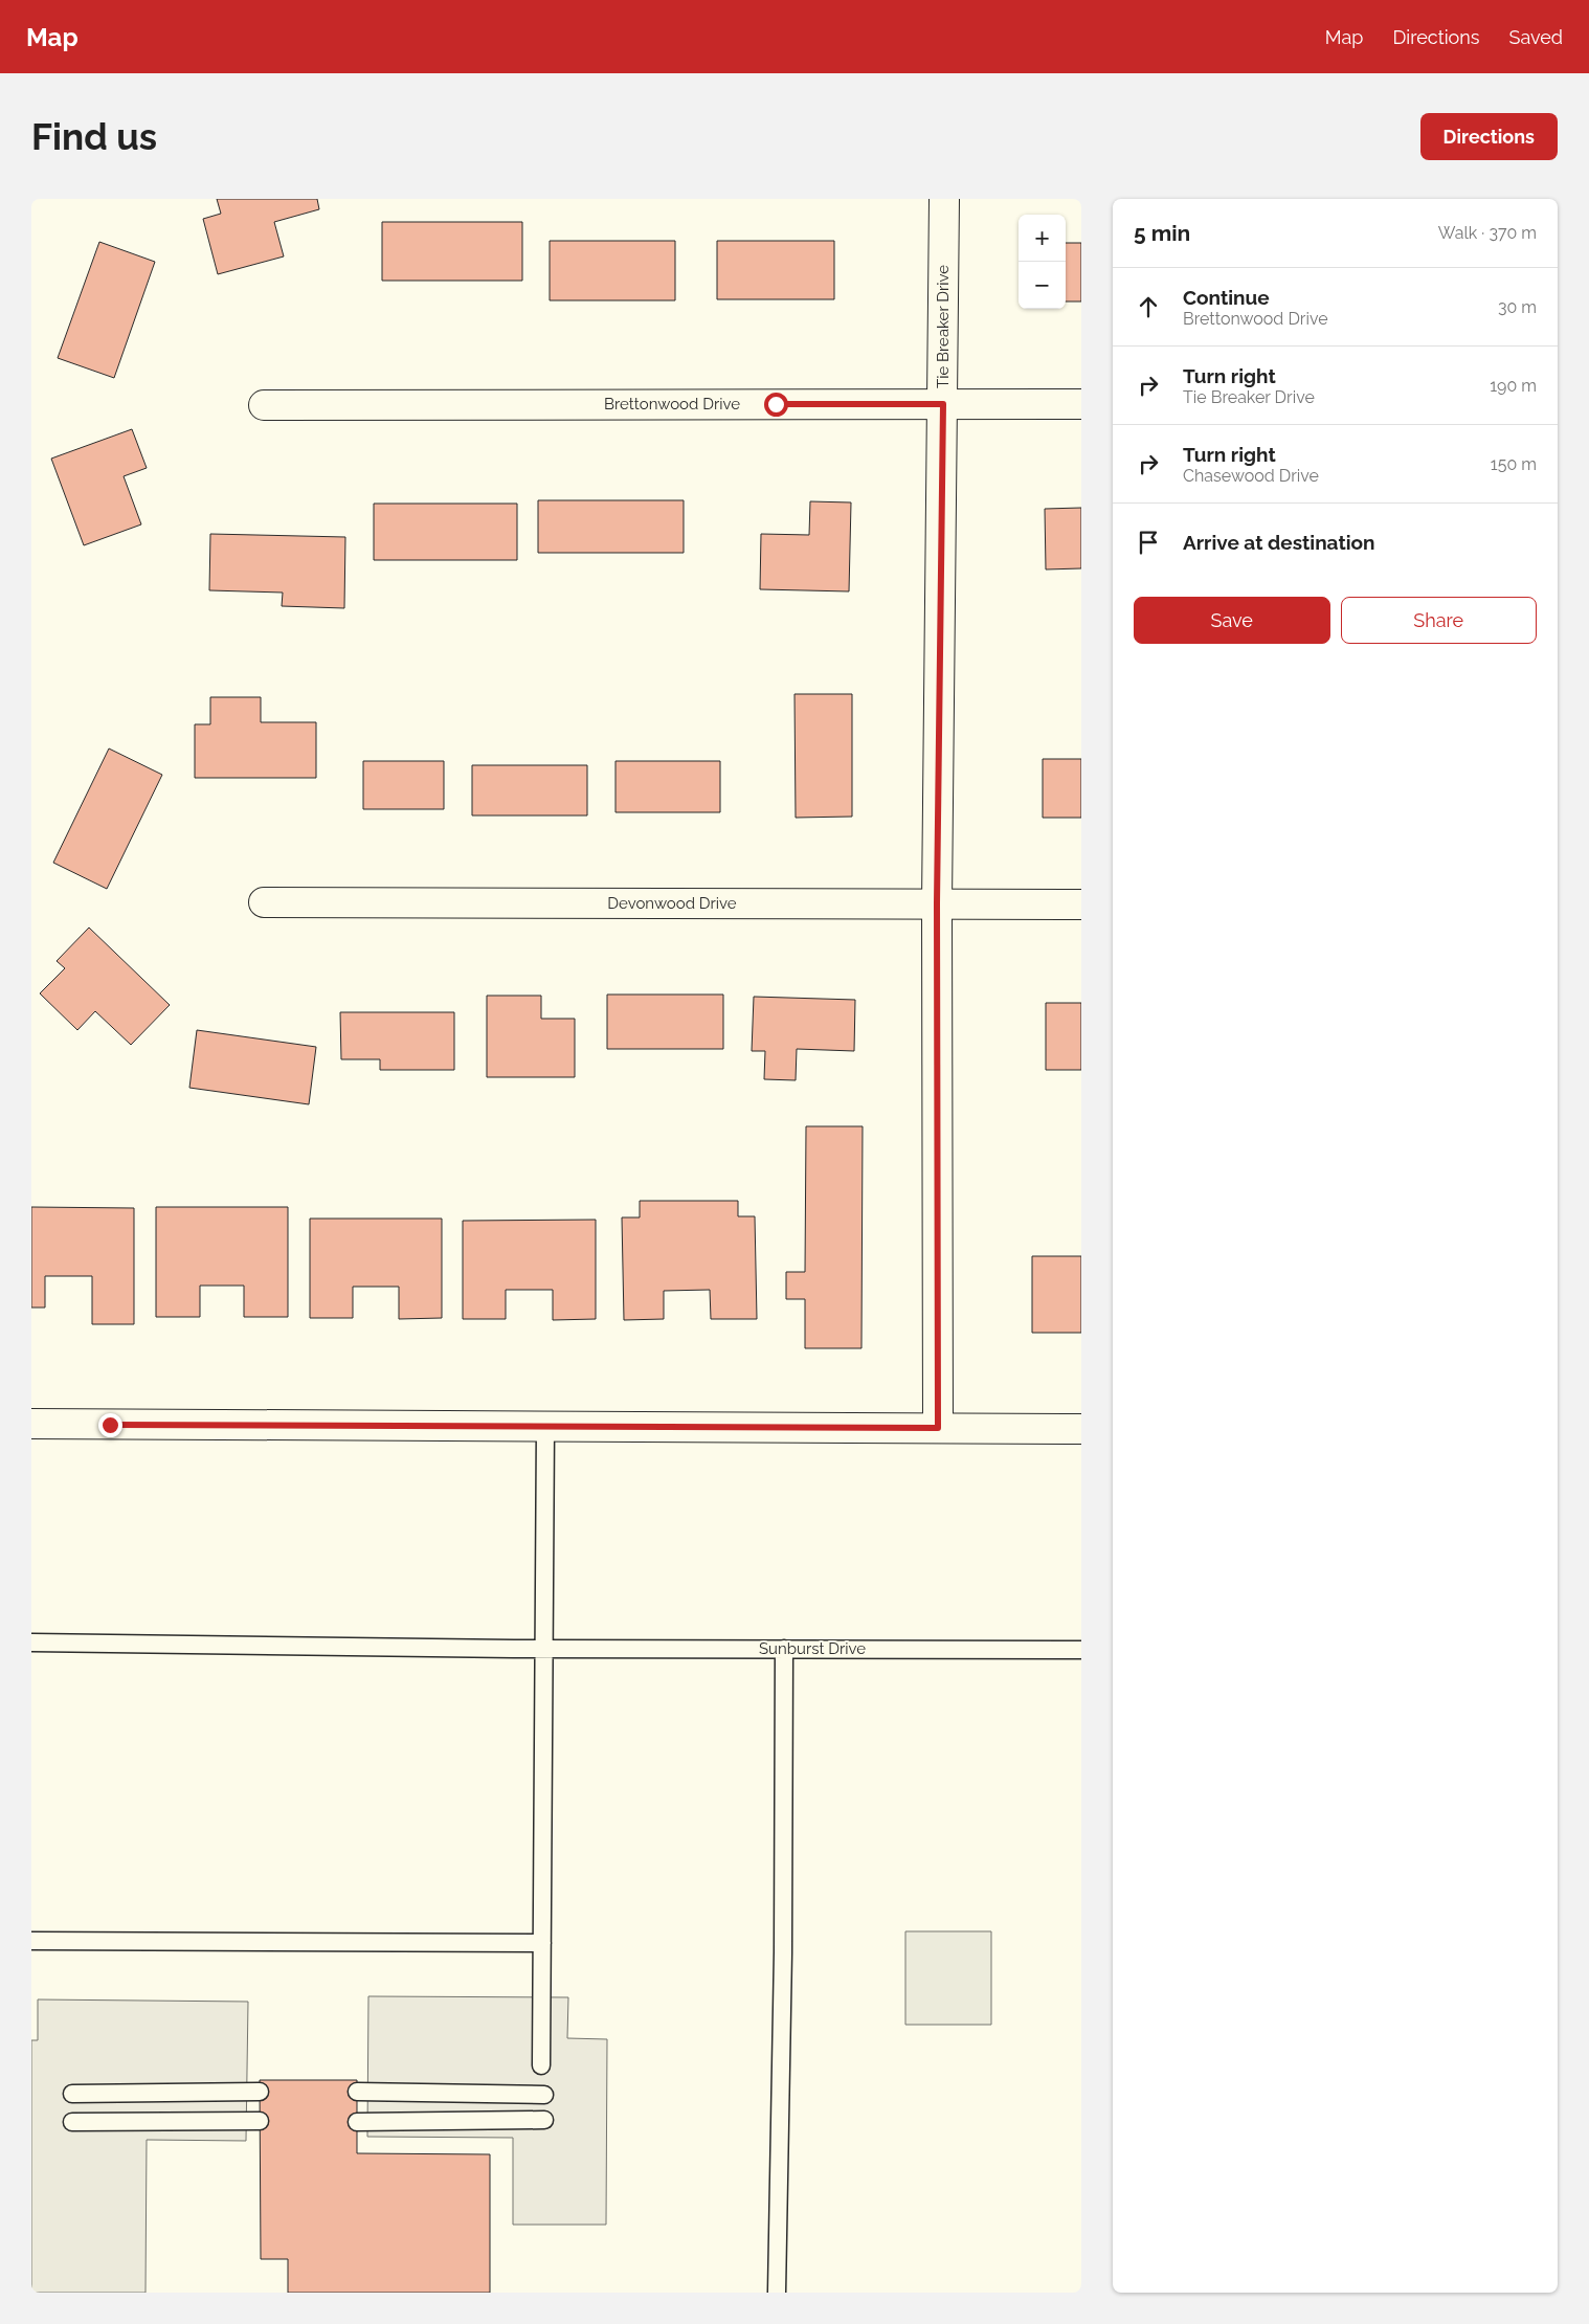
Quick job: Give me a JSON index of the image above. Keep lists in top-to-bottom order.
{
  "streets": {
    "street": ["Tie Breaker Drive", "Brettonwood Drive", "Devonwood Drive"],
    "lane": ["Sunburst Drive"]
  },
  "crossings": [
    ["Tie Breaker Drive", "Brettonwood Drive"],
    ["Tie Breaker Drive", "Devonwood Drive"]
  ],
  "page": {
    "header": "Map",
    "nav": ["Map", "Directions", "Saved"],
    "buttons": [
      "Directions",
      ["Save", "Share"]
    ],
    "title": "Find us",
    "heading": ["5 min", "Walk · 370 m"],
    "map_buttons": ["+", "−"],
    "list": [
      ["Continue", "Brettonwood Drive", "30 m"],
      ["Turn right", "Tie Breaker Drive", "190 m"],
      ["Turn right", "Chasewood Drive", "150 m"],
      "Arrive at destination"
    ]
  }
}
